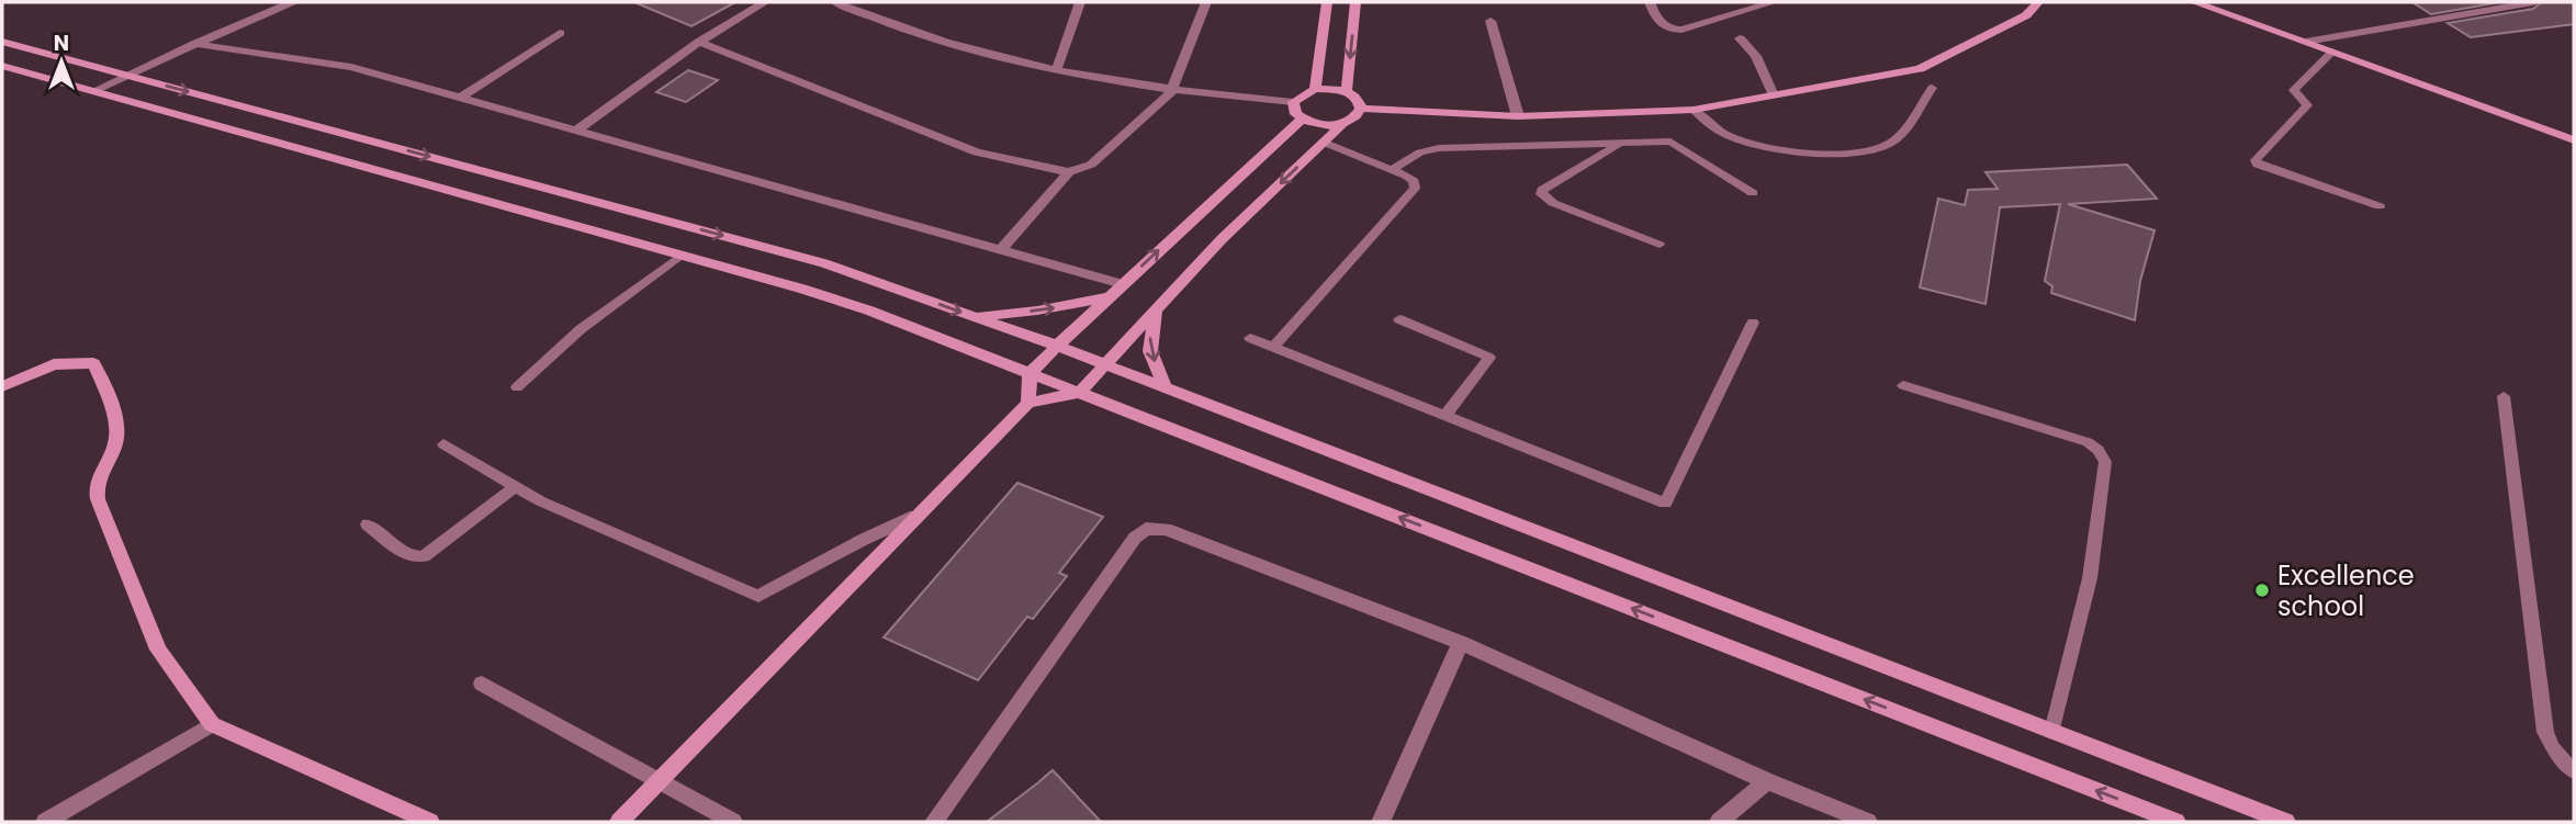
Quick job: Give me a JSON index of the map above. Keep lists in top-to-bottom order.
{
  "places": ["Excellence school"],
  "north": "top"
}
